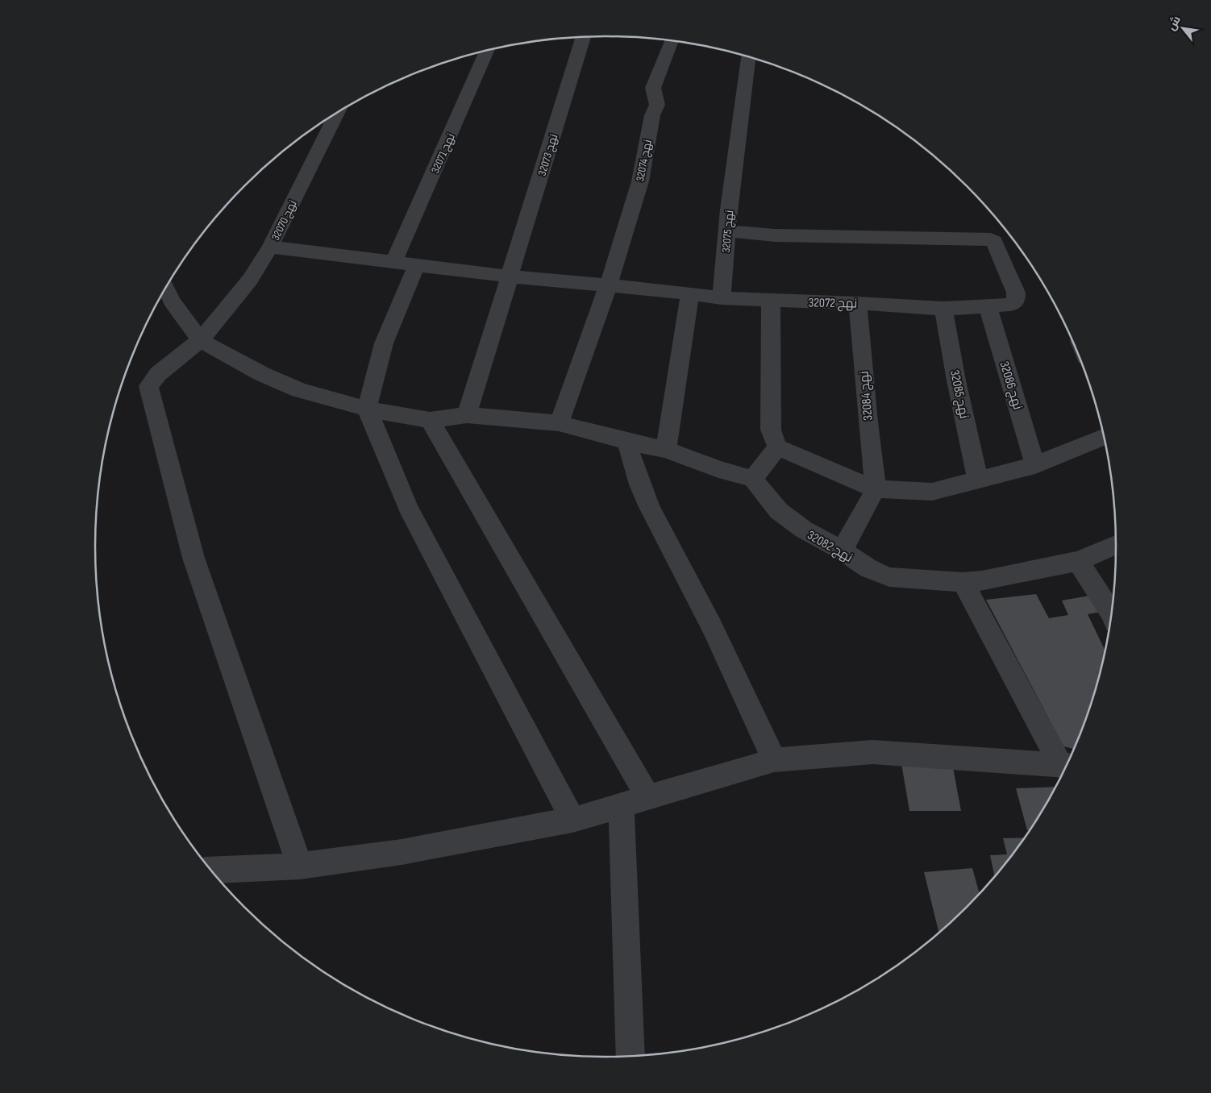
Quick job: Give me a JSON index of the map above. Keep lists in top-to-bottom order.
{
  "streets": {
    "street": [
      "نهج 32071",
      "نهج 32073",
      "نهج 32074",
      "نهج 32070",
      "نهج 32075",
      "نهج 32072",
      "نهج 32086",
      "نهج 32085",
      "نهج 32084",
      "نهج 32082"
    ]
  },
  "crossings": [
    ["نهج 32071", "نهج 32070"],
    ["نهج 32073", "نهج 32070"],
    ["نهج 32074", "نهج 32070"],
    ["نهج 32075", "نهج 32072"],
    ["نهج 32072", "نهج 32086"],
    ["نهج 32072", "نهج 32085"],
    ["نهج 32072", "نهج 32084"]
  ],
  "north": "top left"
}
